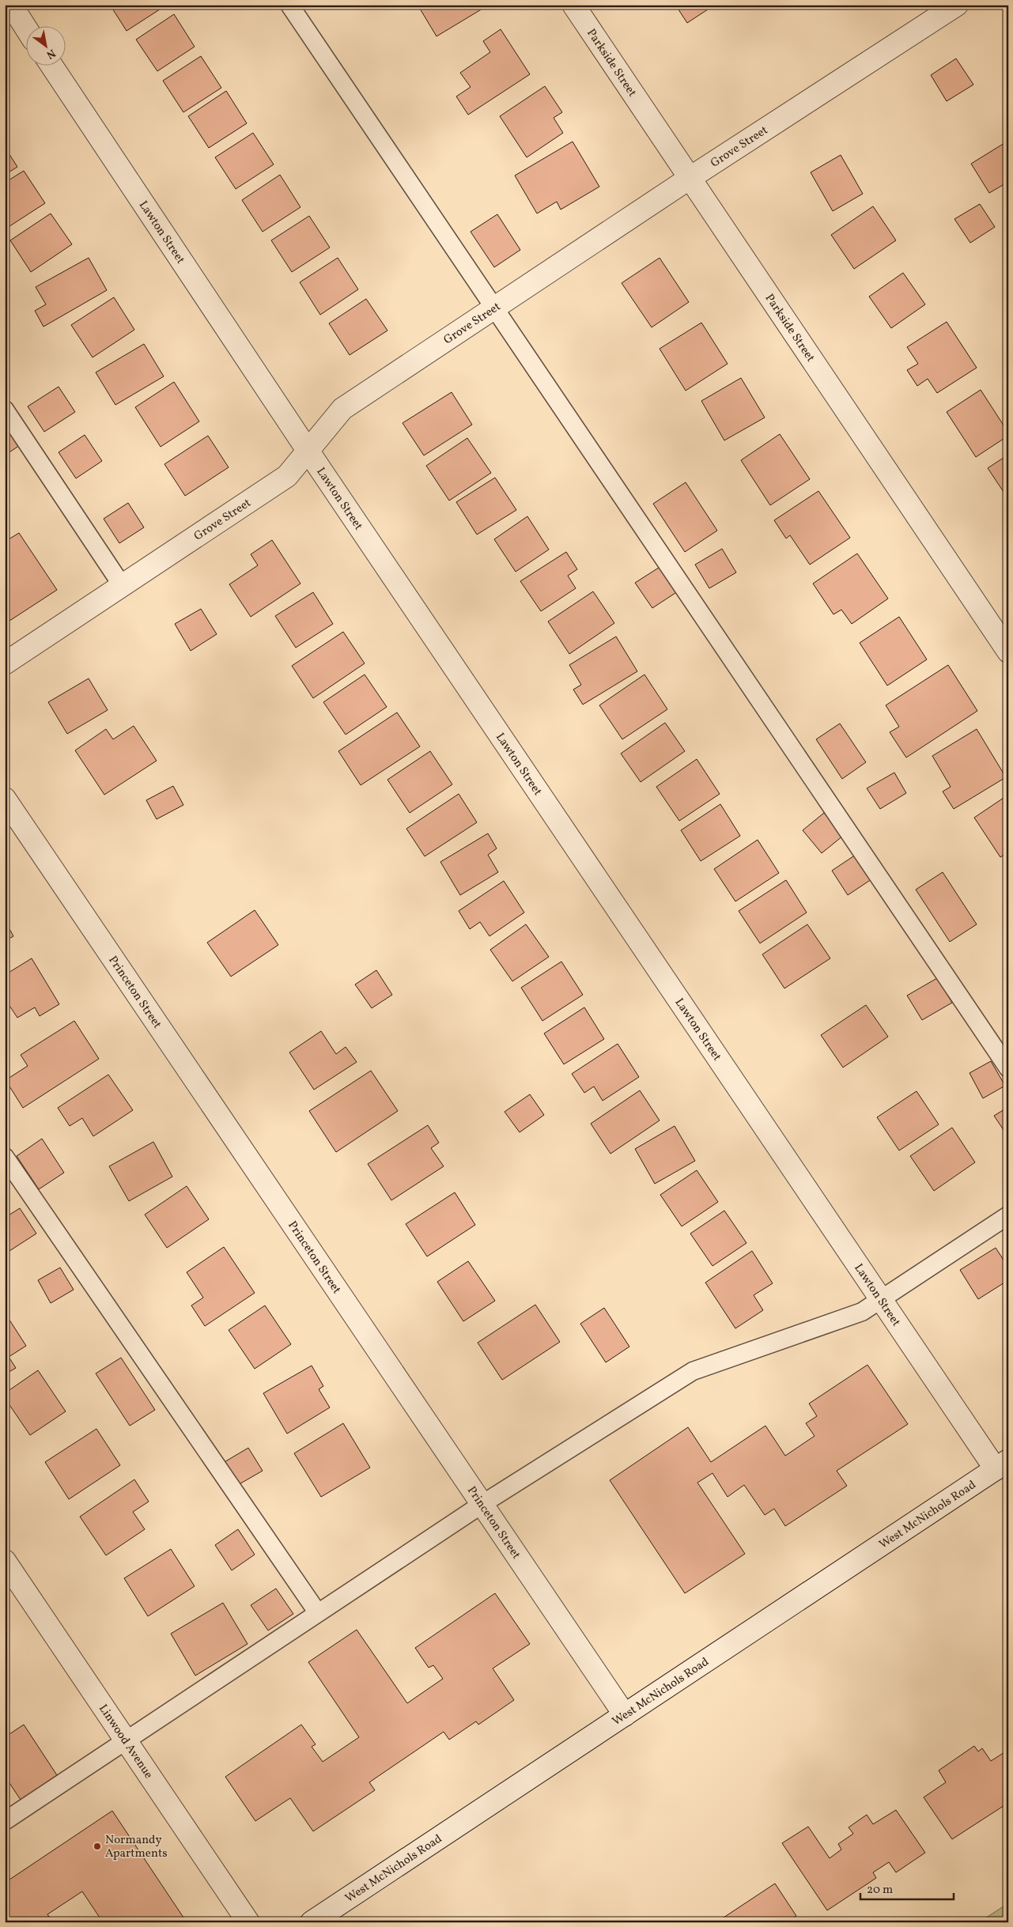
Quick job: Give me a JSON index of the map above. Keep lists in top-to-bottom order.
{
  "streets": {
    "street": [
      "Parkside Street",
      "Grove Street",
      "Lawton Street",
      "Princeton Street",
      "West McNichols Road",
      "Linwood Avenue"
    ]
  },
  "crossings": [
    ["Parkside Street", "Grove Street"],
    ["Grove Street", "Lawton Street"],
    ["Lawton Street", "West McNichols Road"],
    ["Princeton Street", "West McNichols Road"]
  ],
  "places": ["Normandy Apartments"],
  "scale_bar": "20 m",
  "north": "bottom right"
}
